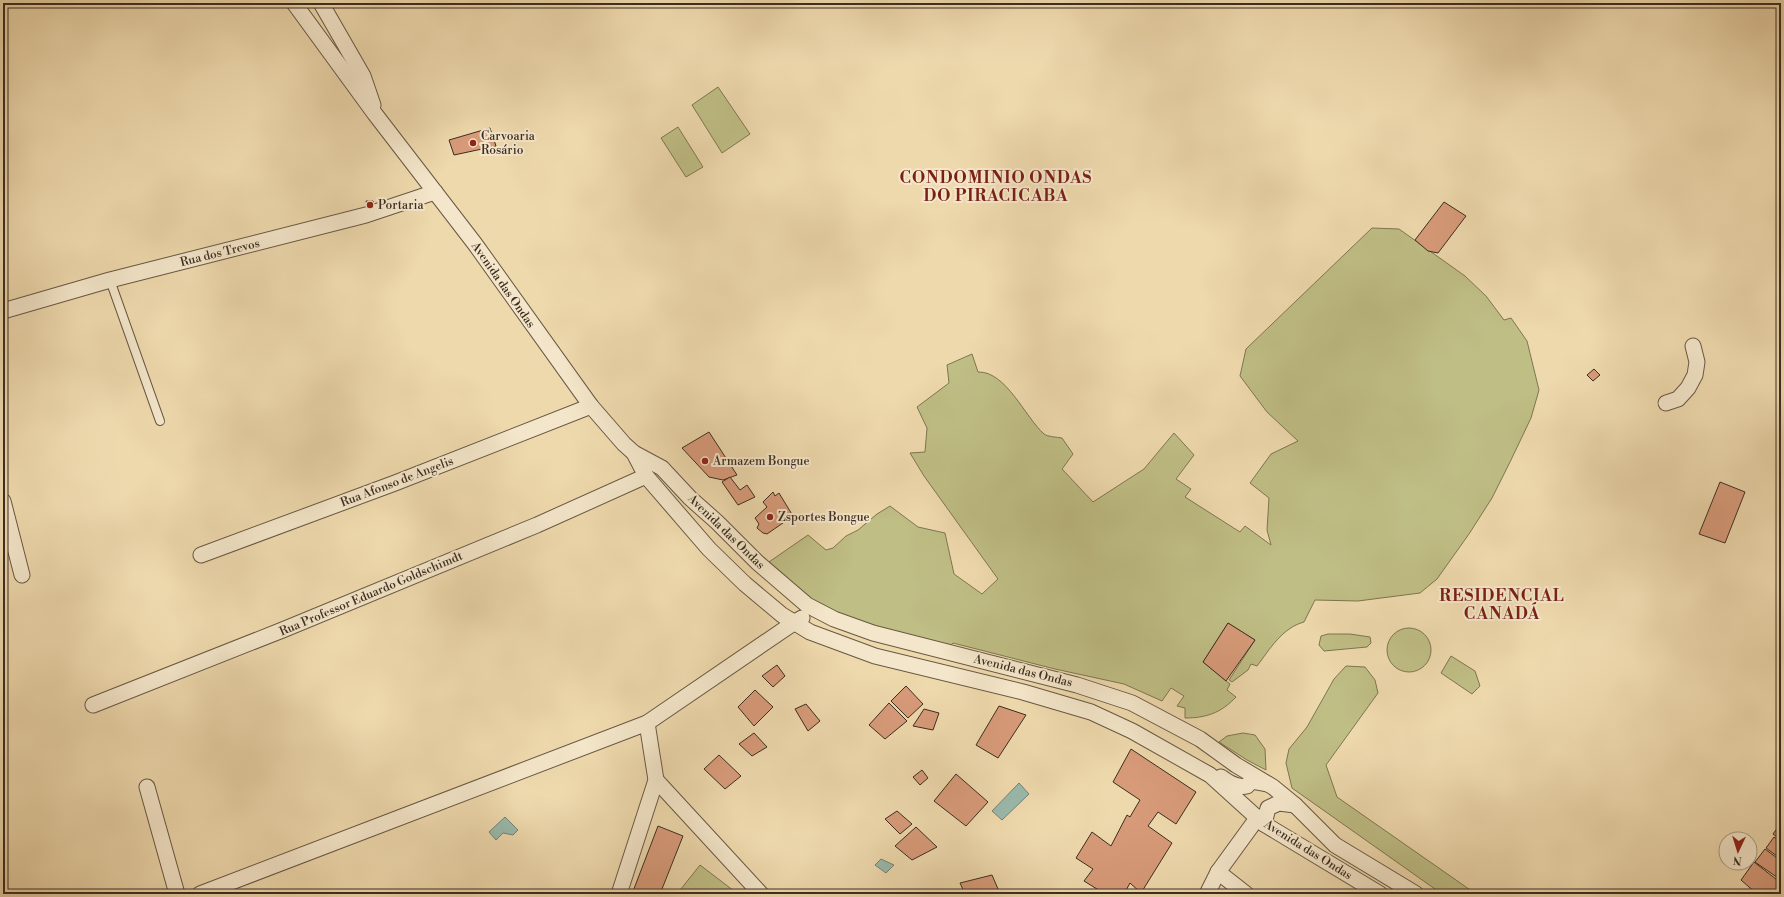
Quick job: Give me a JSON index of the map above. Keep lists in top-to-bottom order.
{
  "streets": {
    "street": [
      "Rua dos Trevos",
      "Avenida das Ondas",
      "Rua Afonso de Angelis",
      "Rua Professor Eduardo Goldschimdt"
    ]
  },
  "crossings": [
    ["Rua dos Trevos", "Avenida das Ondas"],
    ["Avenida das Ondas", "Rua Afonso de Angelis"],
    ["Avenida das Ondas", "Rua Professor Eduardo Goldschimdt"]
  ],
  "districts": ["CONDOMINIO ONDAS DO PIRACICABA", "RESIDENCIAL CANADÁ"],
  "places": [
    "Carvoaria Rosário",
    "Portaria",
    "Armazem Bongue",
    "Zsportes Bongue"
  ],
  "north": "bottom"
}
